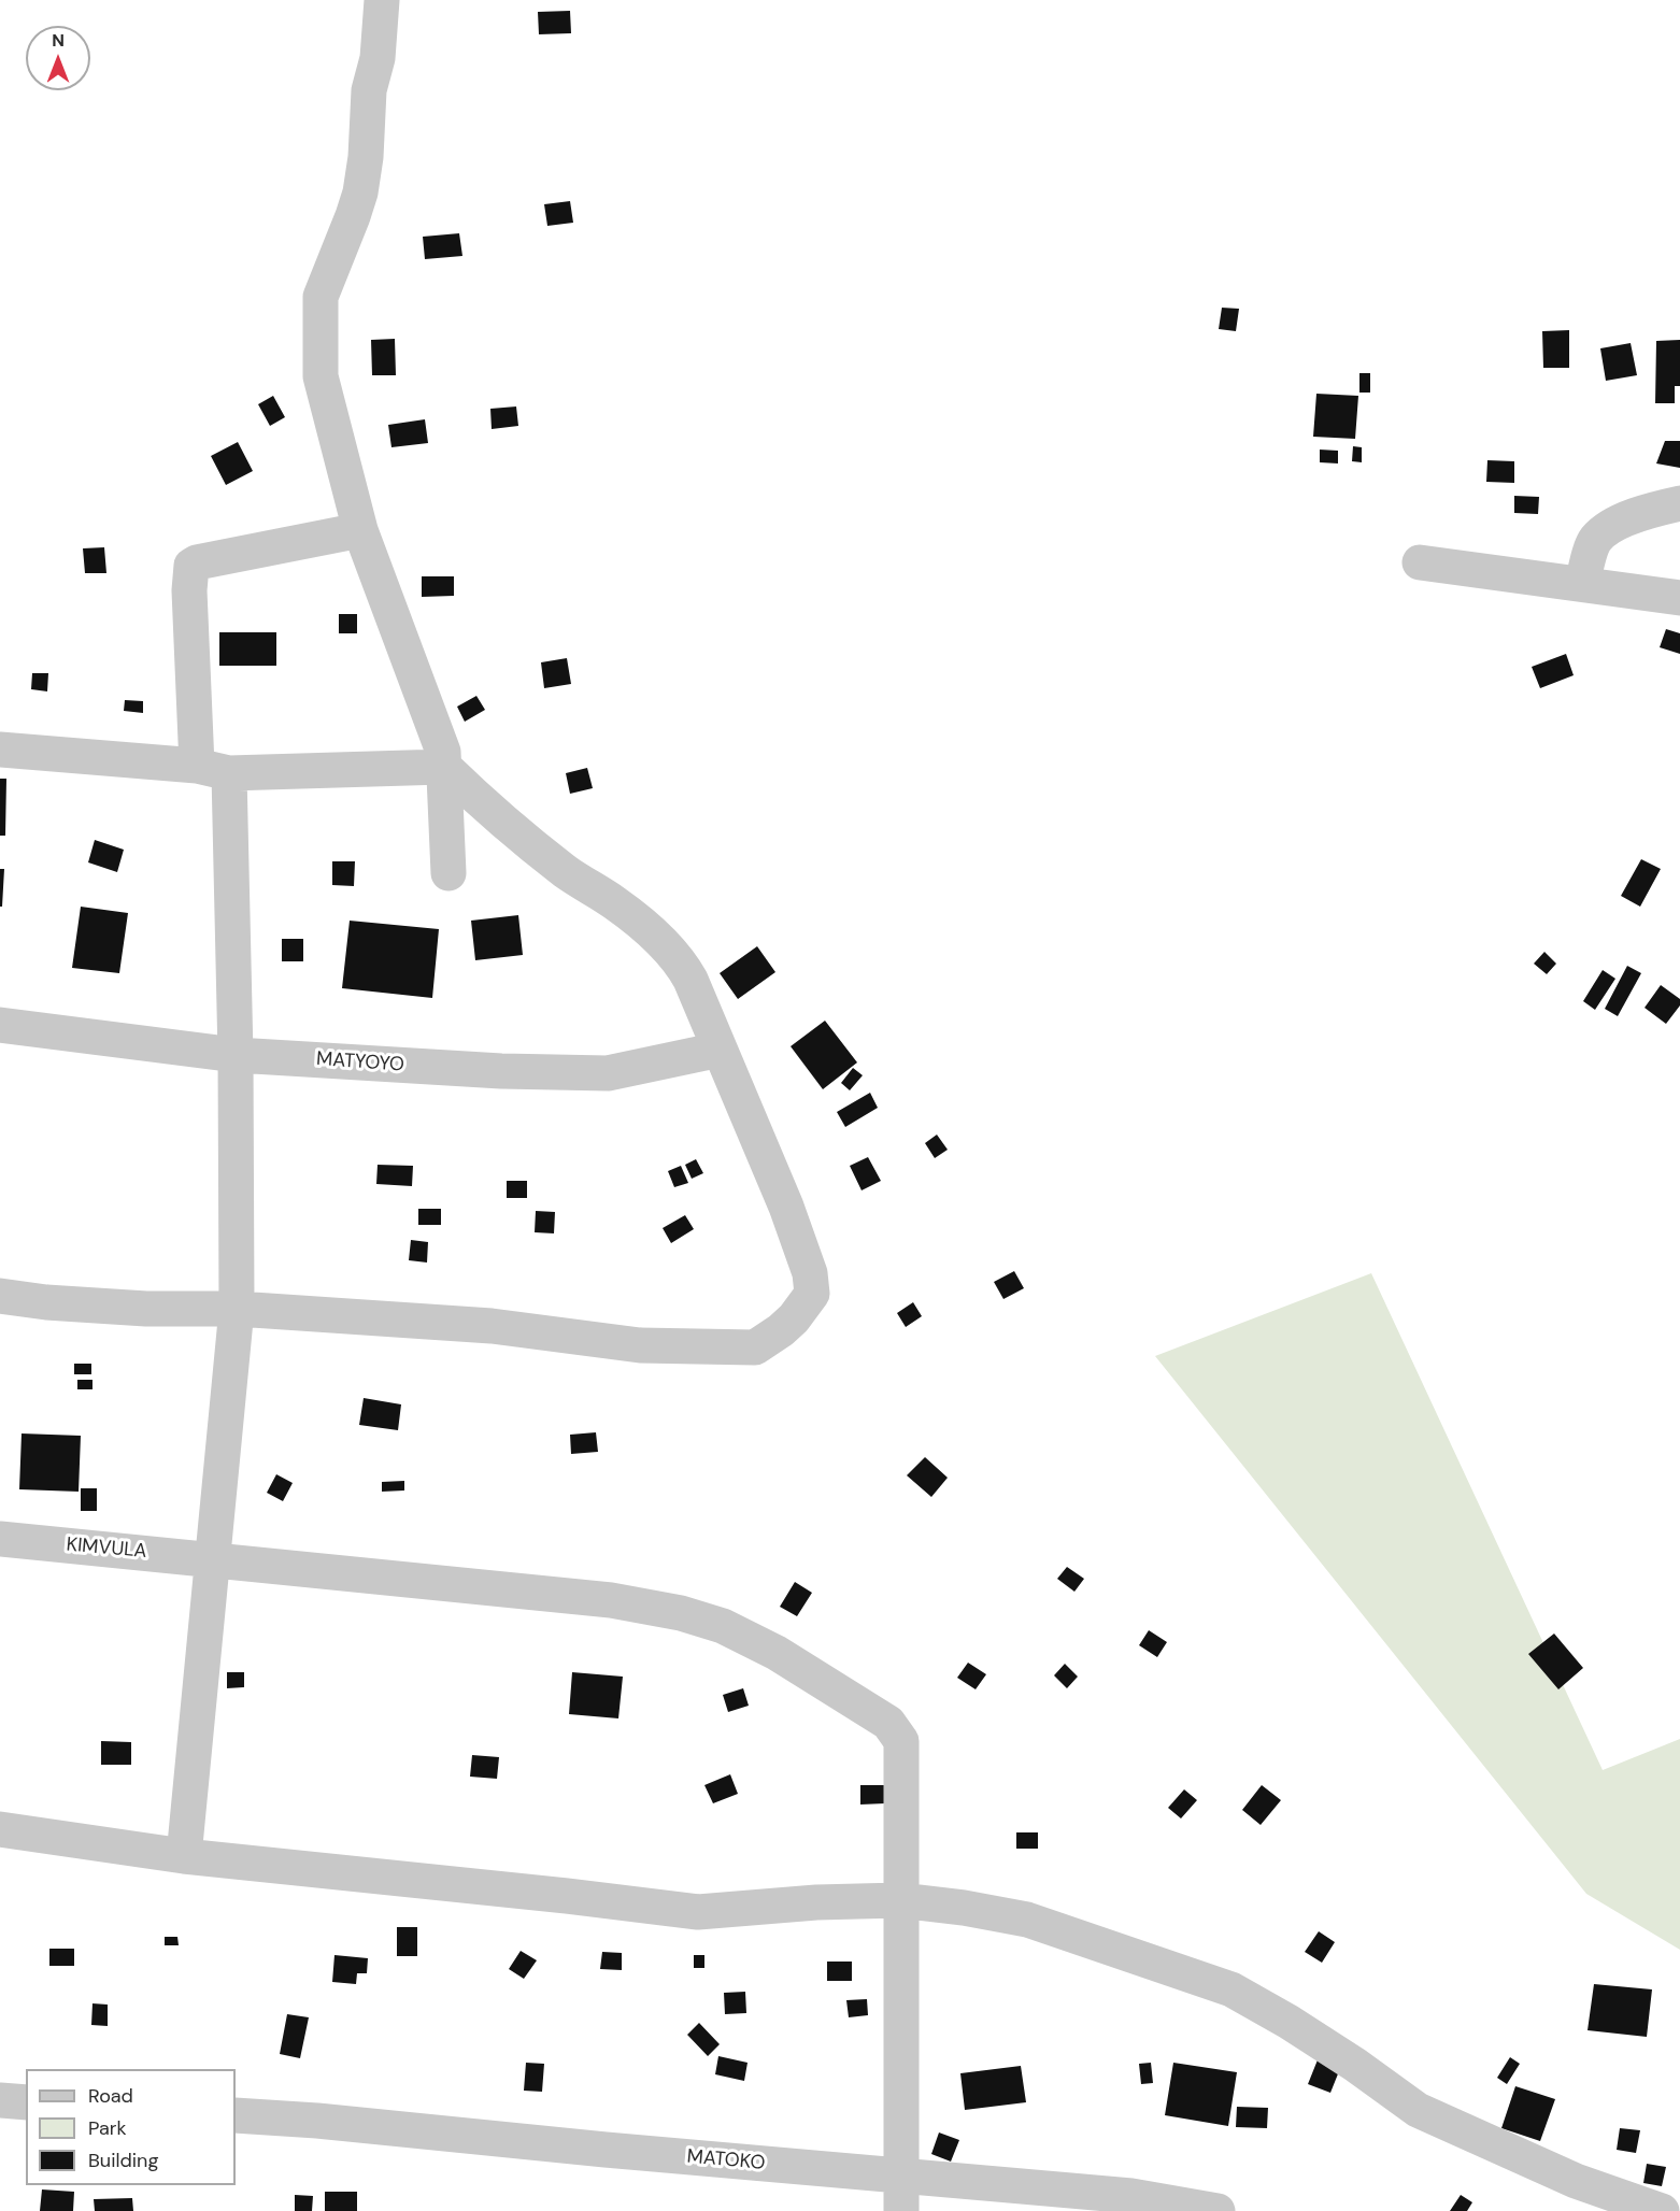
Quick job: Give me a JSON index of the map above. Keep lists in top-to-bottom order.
{
  "streets": {
    "street": ["MATYOYO", "KIMVULA", "MATOKO"]
  },
  "crossings": [
    ["KIMVULA", "MATOKO"]
  ],
  "legend": ["Road", "Park", "Building"],
  "north": "top"
}
